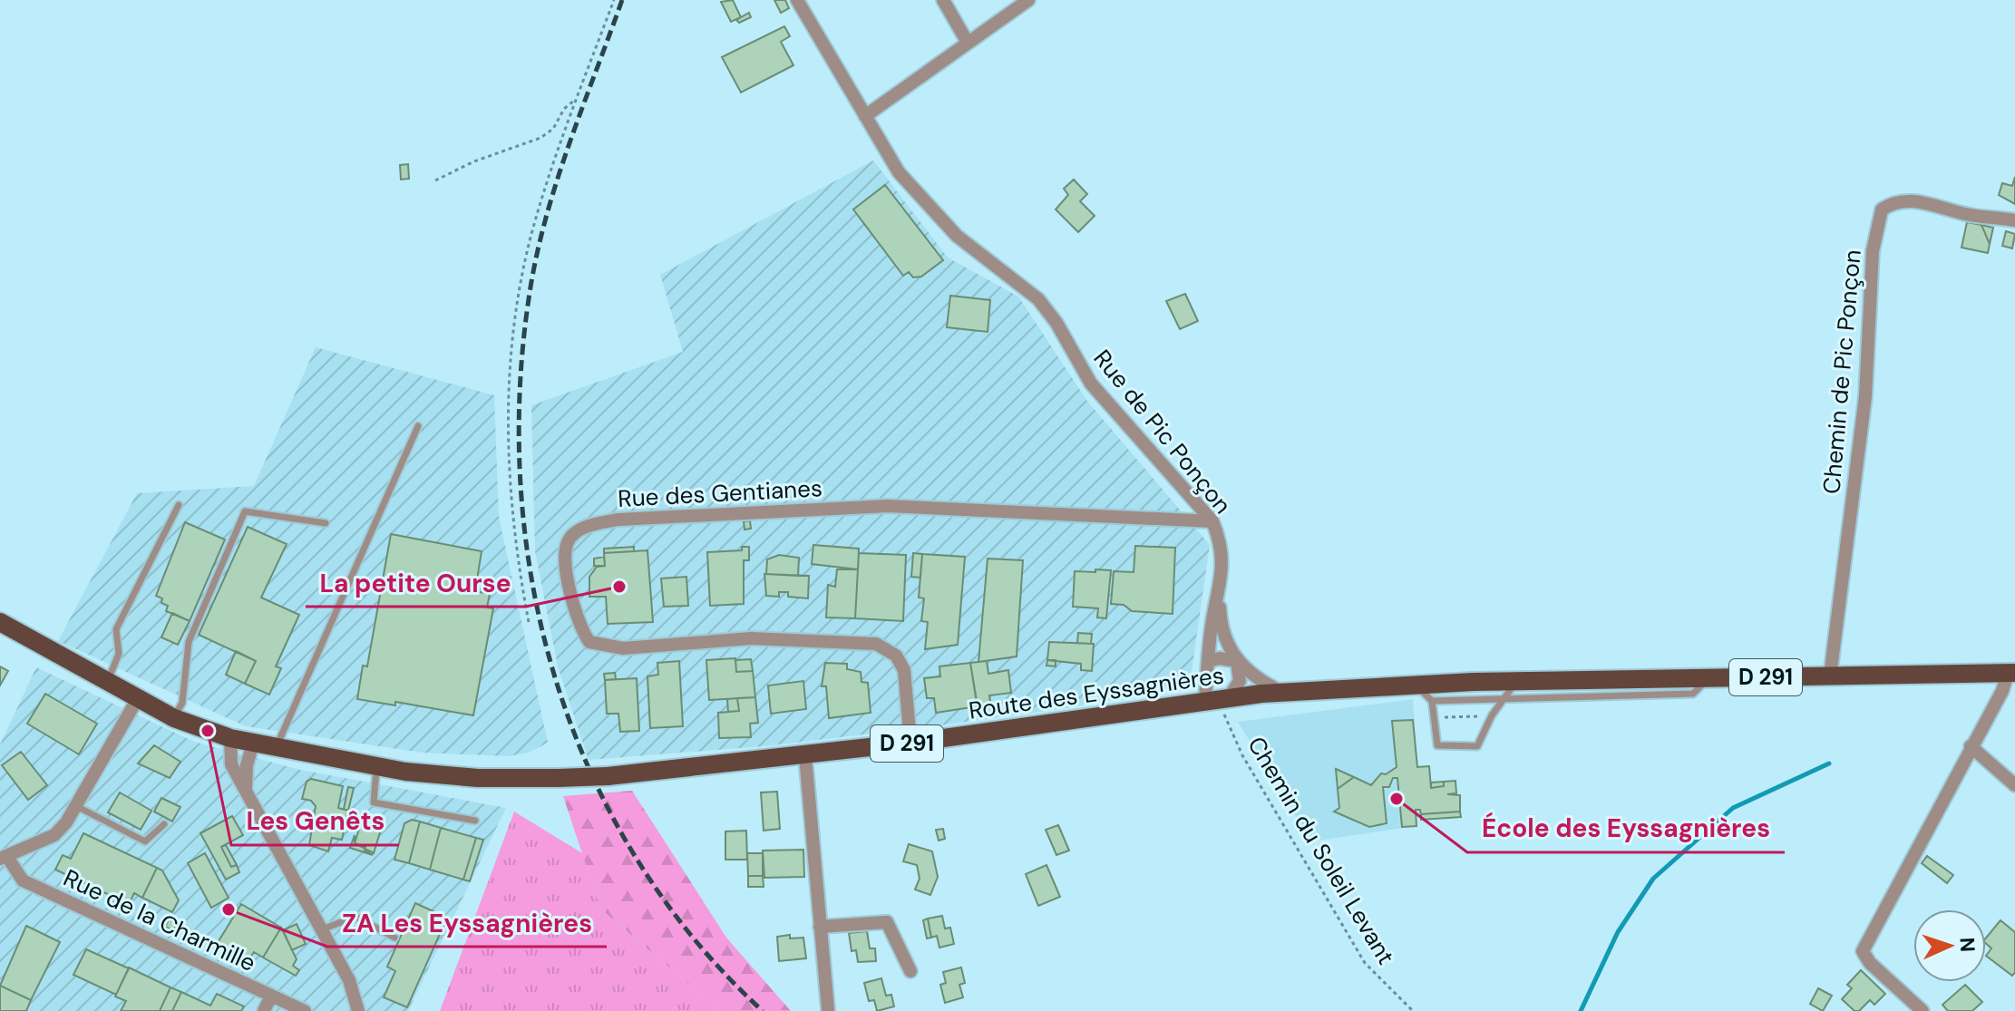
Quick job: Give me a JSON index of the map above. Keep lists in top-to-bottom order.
{
  "streets": {
    "main road": ["D 291", "Route des Eyssagnières"],
    "street": [
      "Chemin de Pic Ponçon",
      "Rue de Pic Ponçon",
      "Rue des Gentianes",
      "Rue de la Charmille"
    ],
    "path": ["Chemin du Soleil Levant"]
  },
  "crossings": [
    ["Chemin de Pic Ponçon", "Route des Eyssagnières"],
    ["Rue de Pic Ponçon", "Rue des Gentianes"],
    ["Rue de Pic Ponçon", "Route des Eyssagnières"],
    ["Rue de Pic Ponçon", "Chemin du Soleil Levant"],
    ["Rue des Gentianes", "Route des Eyssagnières"],
    ["Route des Eyssagnières", "Chemin du Soleil Levant"]
  ],
  "places": [
    "La petite Ourse",
    "Les Genêts",
    "École des Eyssagnières",
    "ZA Les Eyssagnières"
  ],
  "north": "right"
}
